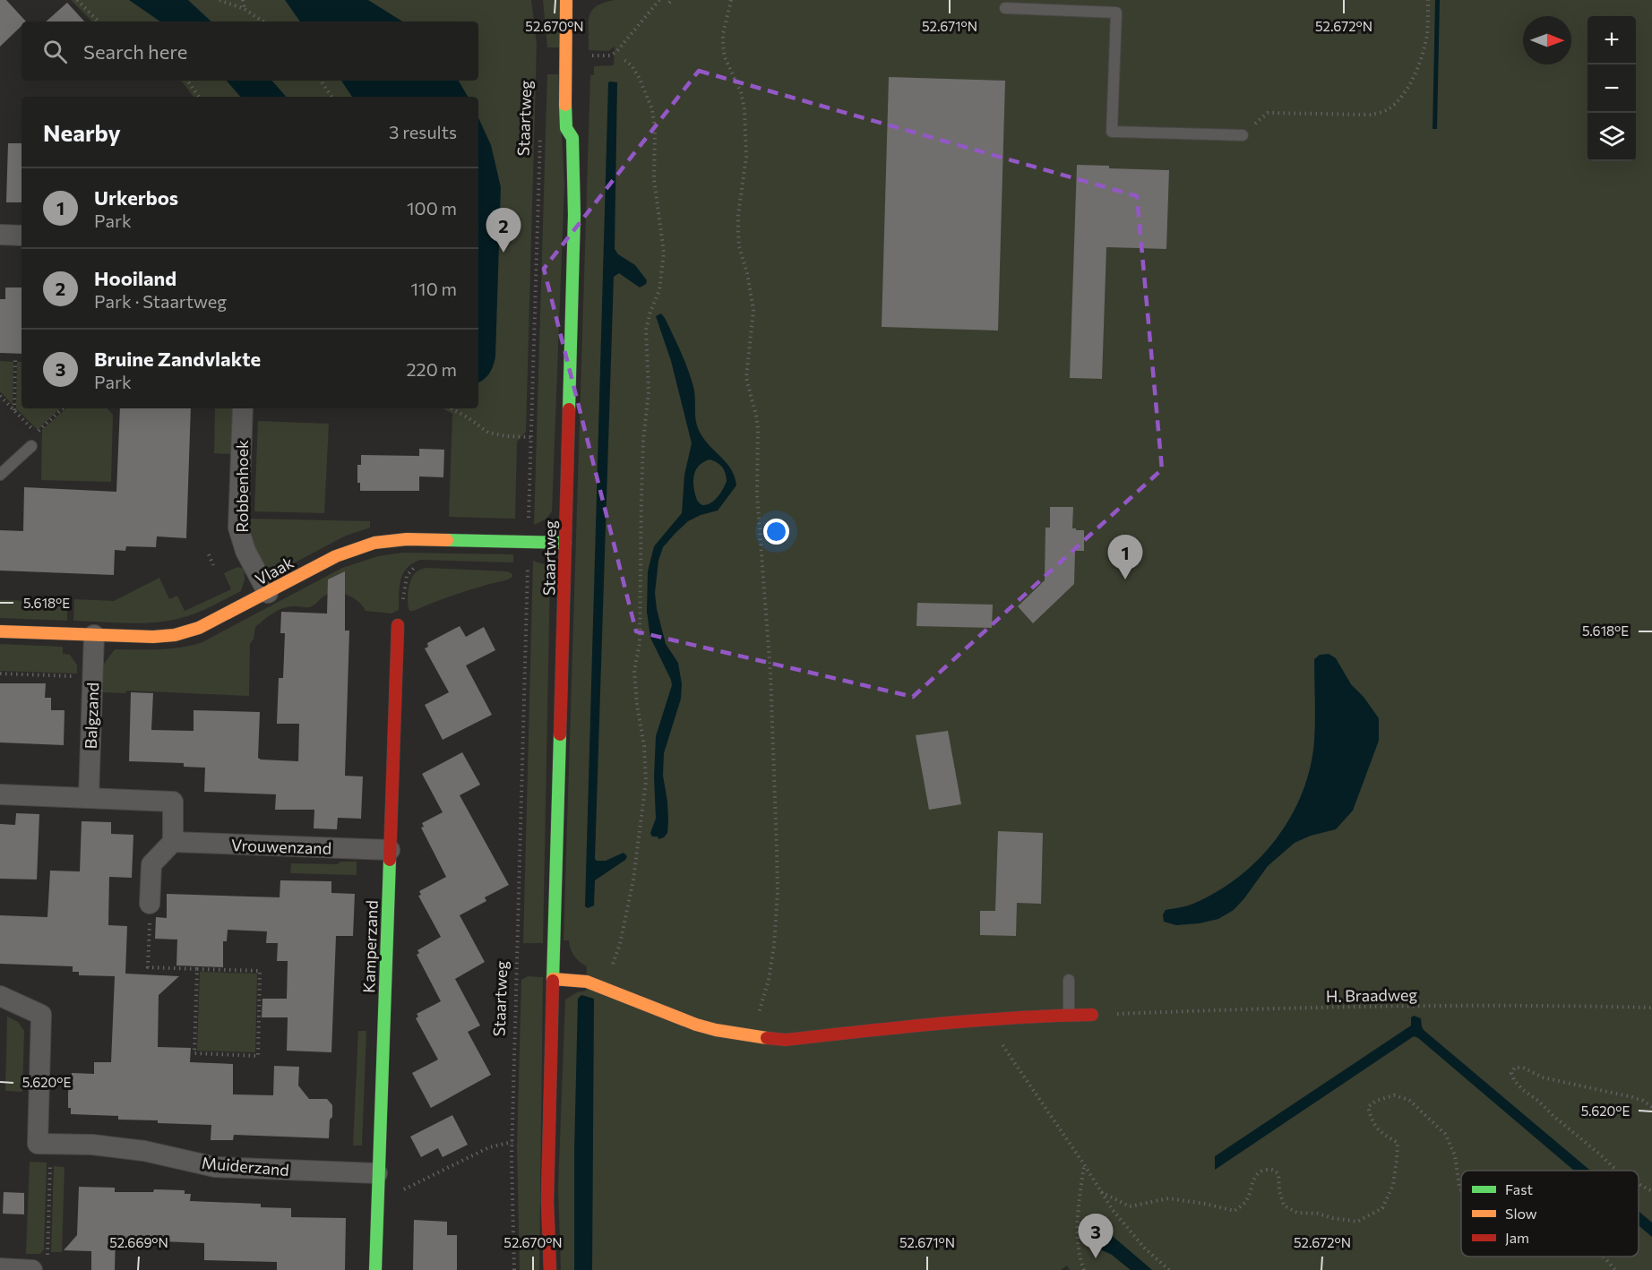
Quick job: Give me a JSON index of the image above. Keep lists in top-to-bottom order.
{
  "streets": {
    "street": [
      "Staartweg",
      "Robbenhoek",
      "Vlaak",
      "Balgzand",
      "Vrouwenzand",
      "Kamperzand",
      "Muiderzand"
    ],
    "path": ["H. Braadweg"]
  },
  "crossings": [
    ["Staartweg", "Vlaak"],
    ["Robbenhoek", "Vlaak"],
    ["Vlaak", "Balgzand"],
    ["Vrouwenzand", "Kamperzand"],
    ["Kamperzand", "Muiderzand"]
  ],
  "legend": ["Fast", "Slow", "Jam"],
  "north": "right",
  "page": {
    "map_buttons": ["+", "−"],
    "search": "Search here",
    "heading": ["Nearby", "3 results"],
    "list": [
      {
        "mark": "1",
        "name": "Urkerbos",
        "note": "Park",
        "value": "100 m"
      },
      {
        "mark": "2",
        "name": "Hooiland",
        "note": "Park · Staartweg",
        "value": "110 m"
      },
      {
        "mark": "3",
        "name": "Bruine Zandvlakte",
        "note": "Park",
        "value": "220 m"
      }
    ],
    "pins": ["2", "1", "3"]
  },
  "coordinates": [
    "52.670°N",
    "52.671°N",
    "52.672°N",
    "5.618°E",
    "5.620°E",
    "52.669°N"
  ]
}
